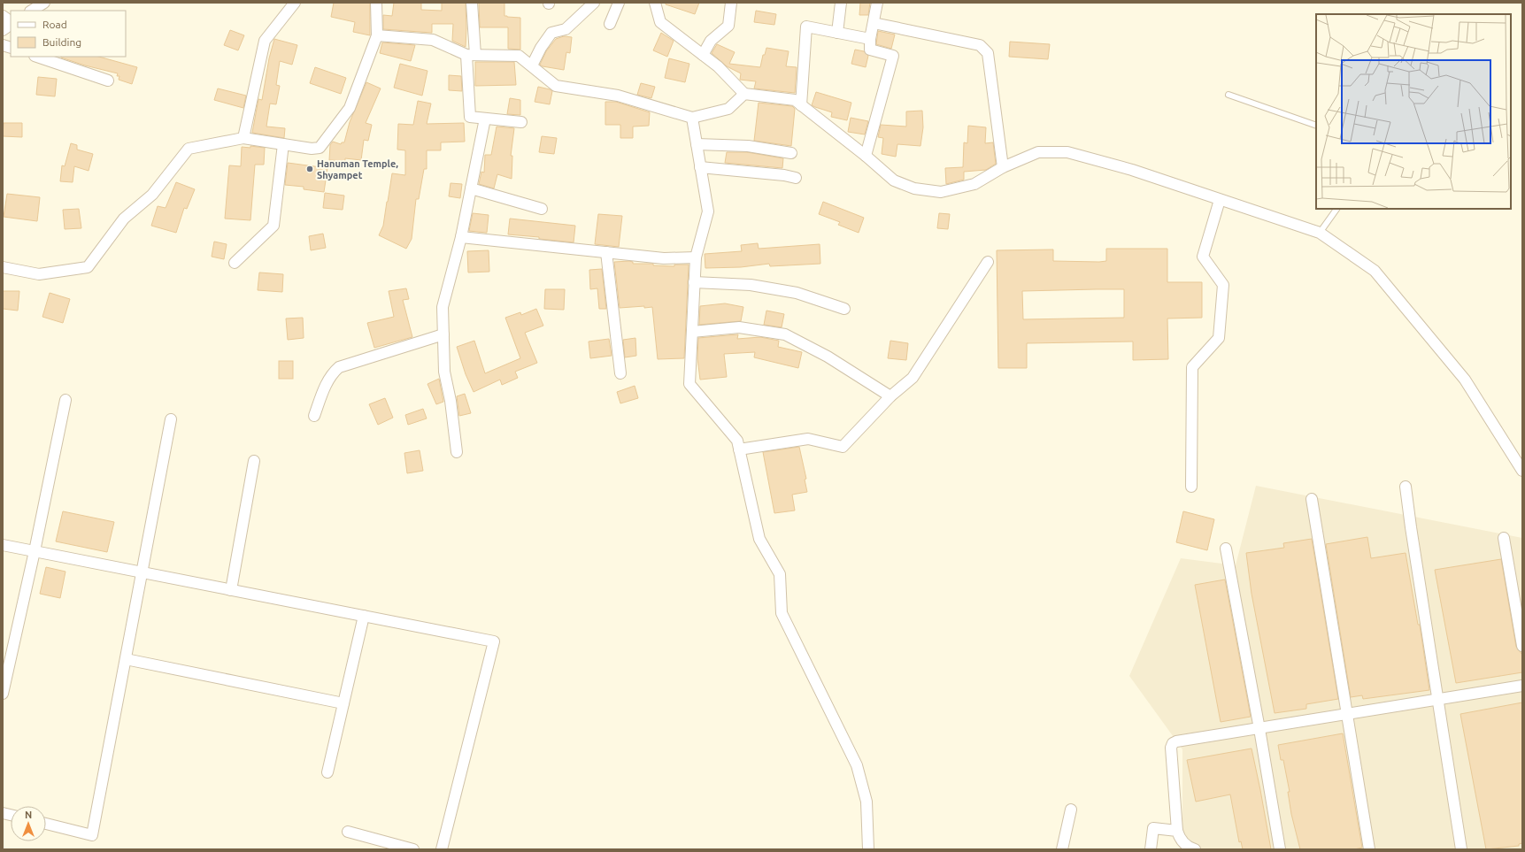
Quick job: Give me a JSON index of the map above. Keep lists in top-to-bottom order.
{
  "places": ["Hanuman Temple, Shyampet"],
  "legend": ["Road", "Building"],
  "north": "top"
}
